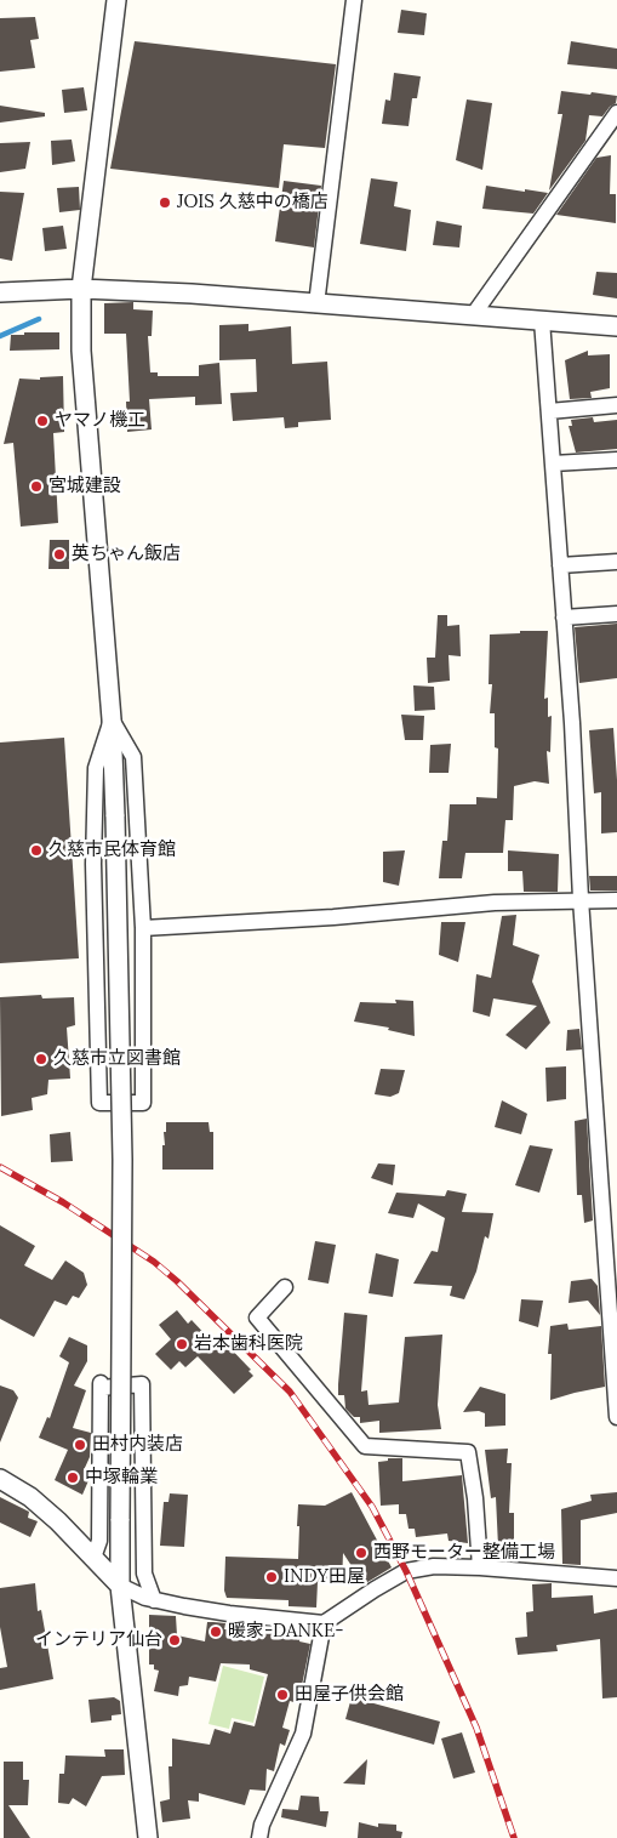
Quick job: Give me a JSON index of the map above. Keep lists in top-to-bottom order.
{
  "places": [
    "JOIS 久慈中の橋店",
    "ヤマノ機工",
    "宮城建設",
    "英ちゃん飯店",
    "久慈市民体育館",
    "久慈市立図書館",
    "岩本歯科医院",
    "田村内装店",
    "中塚輪業",
    "西野モーター整備工場",
    "INDY田屋",
    "暖家-DANKE-",
    "インテリア仙台",
    "田屋子供会館"
  ]
}
